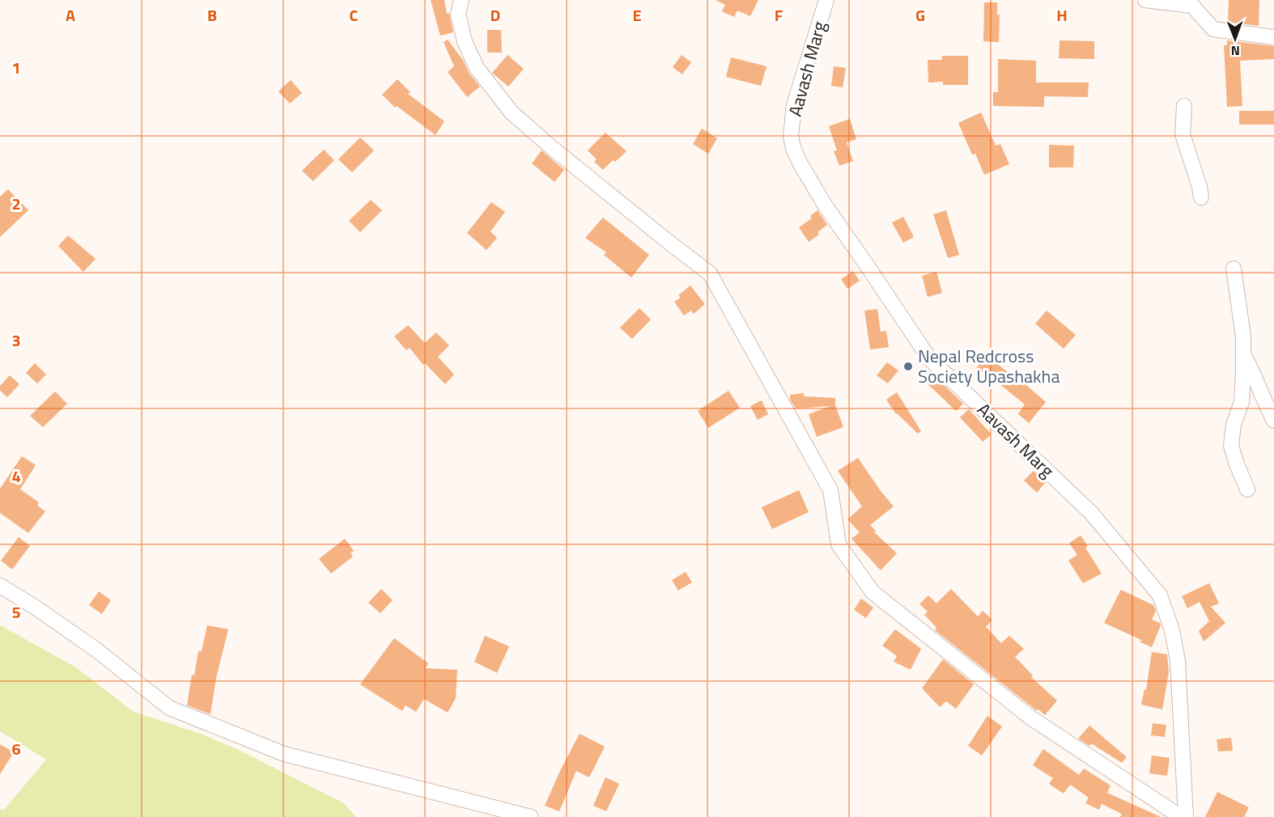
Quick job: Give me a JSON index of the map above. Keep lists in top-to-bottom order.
{
  "streets": {
    "street": ["Aavash Marg"]
  },
  "places": ["Nepal Redcross Society Upashakha"],
  "north": "bottom",
  "grid": {
    "columns": [
      "A",
      "B",
      "C",
      "D",
      "E",
      "F",
      "G",
      "H"
    ],
    "rows": [
      "1",
      "2",
      "3",
      "4",
      "5",
      "6"
    ]
  }
}
